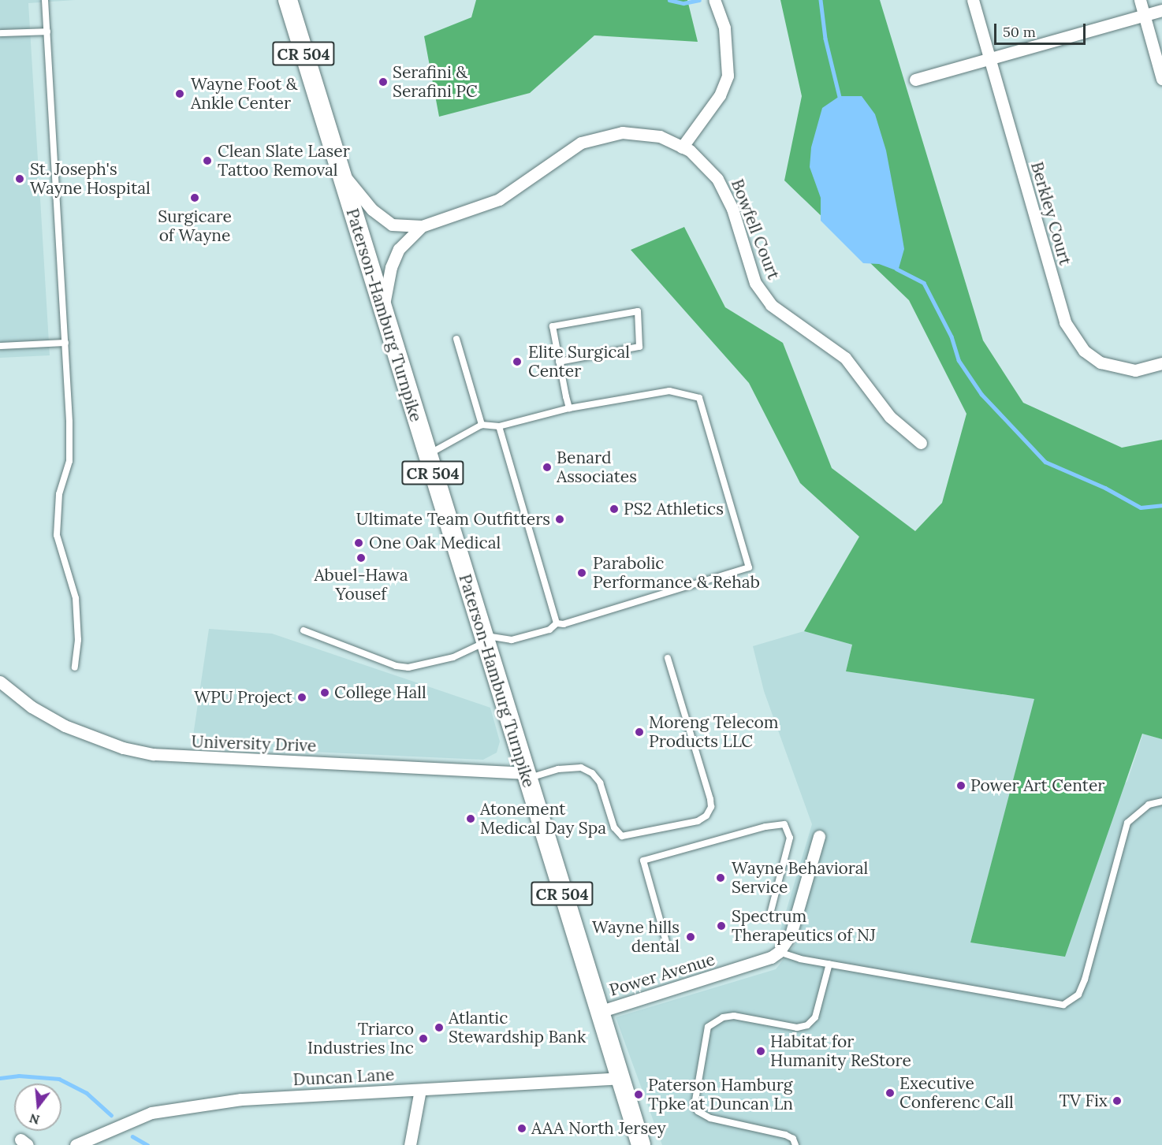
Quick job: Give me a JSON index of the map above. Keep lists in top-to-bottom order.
{
  "streets": {
    "main road": ["CR 504", "Paterson-Hamburg Turnpike"],
    "street": [
      "Berkley Court",
      "Bowfell Court",
      "University Drive",
      "Power Avenue",
      "Duncan Lane"
    ]
  },
  "crossings": [
    ["Bowfell Court", "Paterson-Hamburg Turnpike"],
    ["Paterson-Hamburg Turnpike", "University Drive"],
    ["Paterson-Hamburg Turnpike", "Power Avenue"],
    ["Paterson-Hamburg Turnpike", "Duncan Lane"]
  ],
  "places": [
    "Serafini & Serafini PC",
    "Wayne Foot & Ankle Center",
    "Clean Slate Laser Tattoo Removal",
    "St. Joseph's Wayne Hospital",
    "Surgicare of Wayne",
    "Elite Surgical Center",
    "Benard Associates",
    "PS2 Athletics",
    "Ultimate Team Outfitters",
    "One Oak Medical",
    "Abuel-Hawa Yousef",
    "Parabolic Performance & Rehab",
    "College Hall",
    "WPU Project",
    "Moreng Telecom Products LLC",
    "Power Art Center",
    "Atonement Medical Day Spa",
    "Wayne Behavioral Service",
    "Spectrum Therapeutics of NJ",
    "Wayne hills dental",
    "Atlantic Stewardship Bank",
    "Triarco Industries Inc",
    "Habitat for Humanity ReStore",
    "Executive Conferenc Call",
    "Paterson Hamburg Tpke at Duncan Ln",
    "TV Fix",
    "AAA North Jersey"
  ],
  "scale_bar": "50 m",
  "north": "bottom"
}
